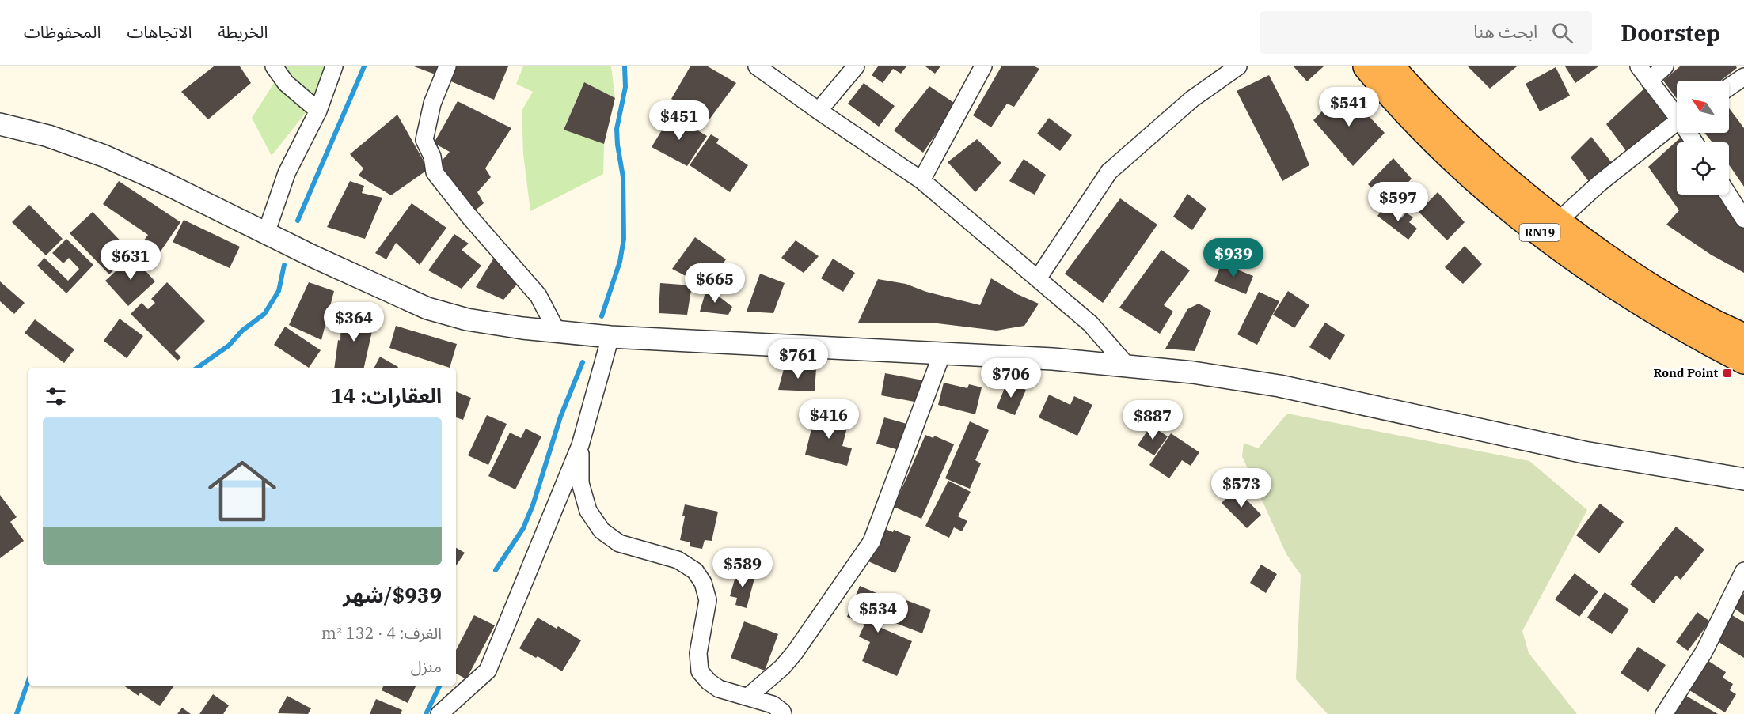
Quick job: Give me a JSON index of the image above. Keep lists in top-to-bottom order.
{
  "streets": {
    "highway": ["RN19"]
  },
  "places": {
    "transit": ["Rond Point"]
  },
  "north": "top left",
  "page": {
    "header": "Doorstep",
    "search": "ابحث هنا",
    "nav": ["الخريطة", "الاتجاهات", "المحفوظات"],
    "price": [
      "$541",
      "$451",
      "$597",
      "$939",
      "$631",
      "$665",
      "$364",
      "$761",
      "$706",
      "$416",
      "$887",
      "$573",
      "$589",
      "$534"
    ],
    "heading": "العقارات: 14",
    "list": [
      {
        "name": "$939/شهر",
        "note": "الغرف: 4 · 132 m² · منزل"
      }
    ]
  }
}
